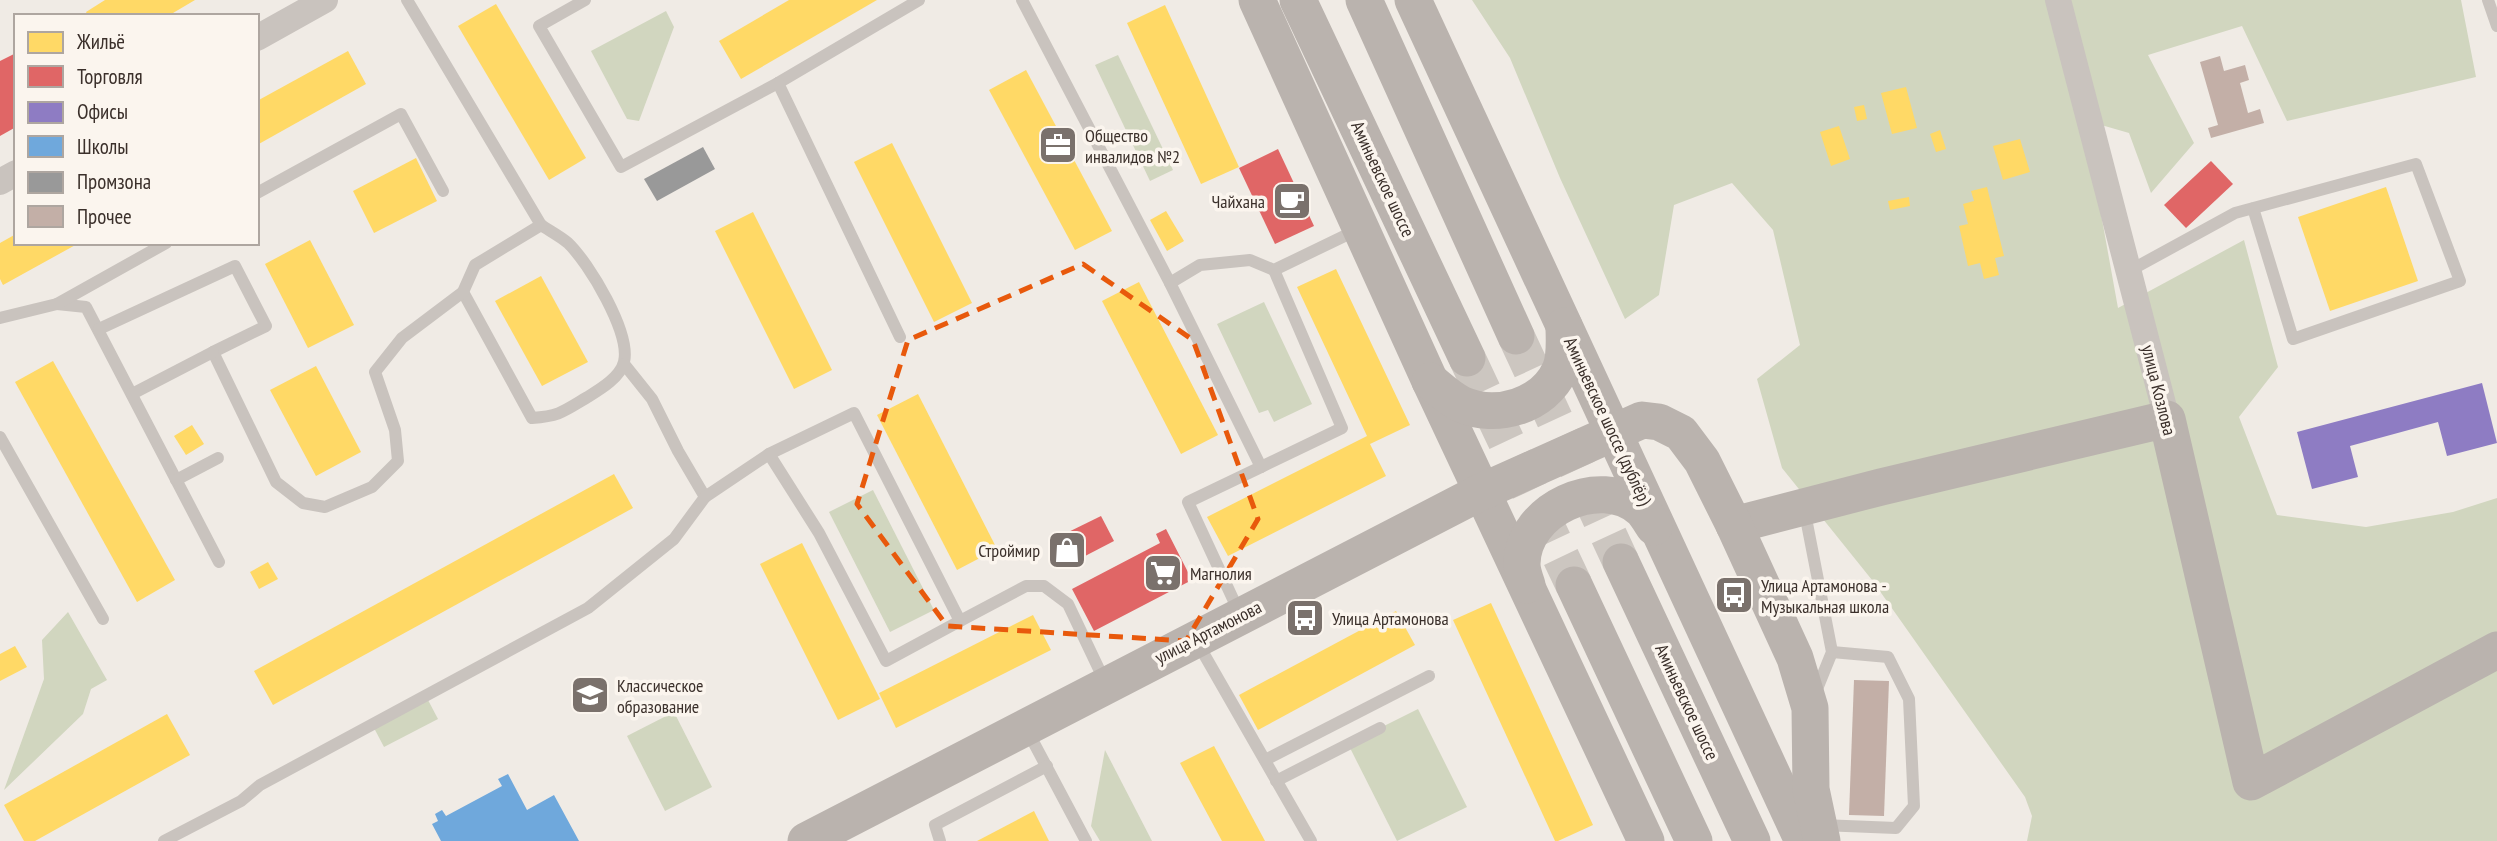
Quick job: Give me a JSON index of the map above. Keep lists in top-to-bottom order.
{
  "streets": {
    "main road": [
      "Аминьевское шоссе",
      "улица Козлова",
      "Аминьевское шоссе (дублёр)",
      "улица Артамонова"
    ]
  },
  "crossings": [
    ["Аминьевское шоссе (дублёр)", "улица Артамонова"]
  ],
  "places": {
    "office": ["Общество инвалидов №2"],
    "cafe": ["Чайхана"],
    "shop": ["Строймир"],
    "supermarket": ["Магнолия"],
    "bus stop": ["Улица Артамонова - Музыкальная школа", "Улица Артамонова"],
    "school or university": ["Классическое образование"]
  },
  "legend": [
    "Жильё",
    "Торговля",
    "Офисы",
    "Школы",
    "Промзона",
    "Прочее"
  ]
}
